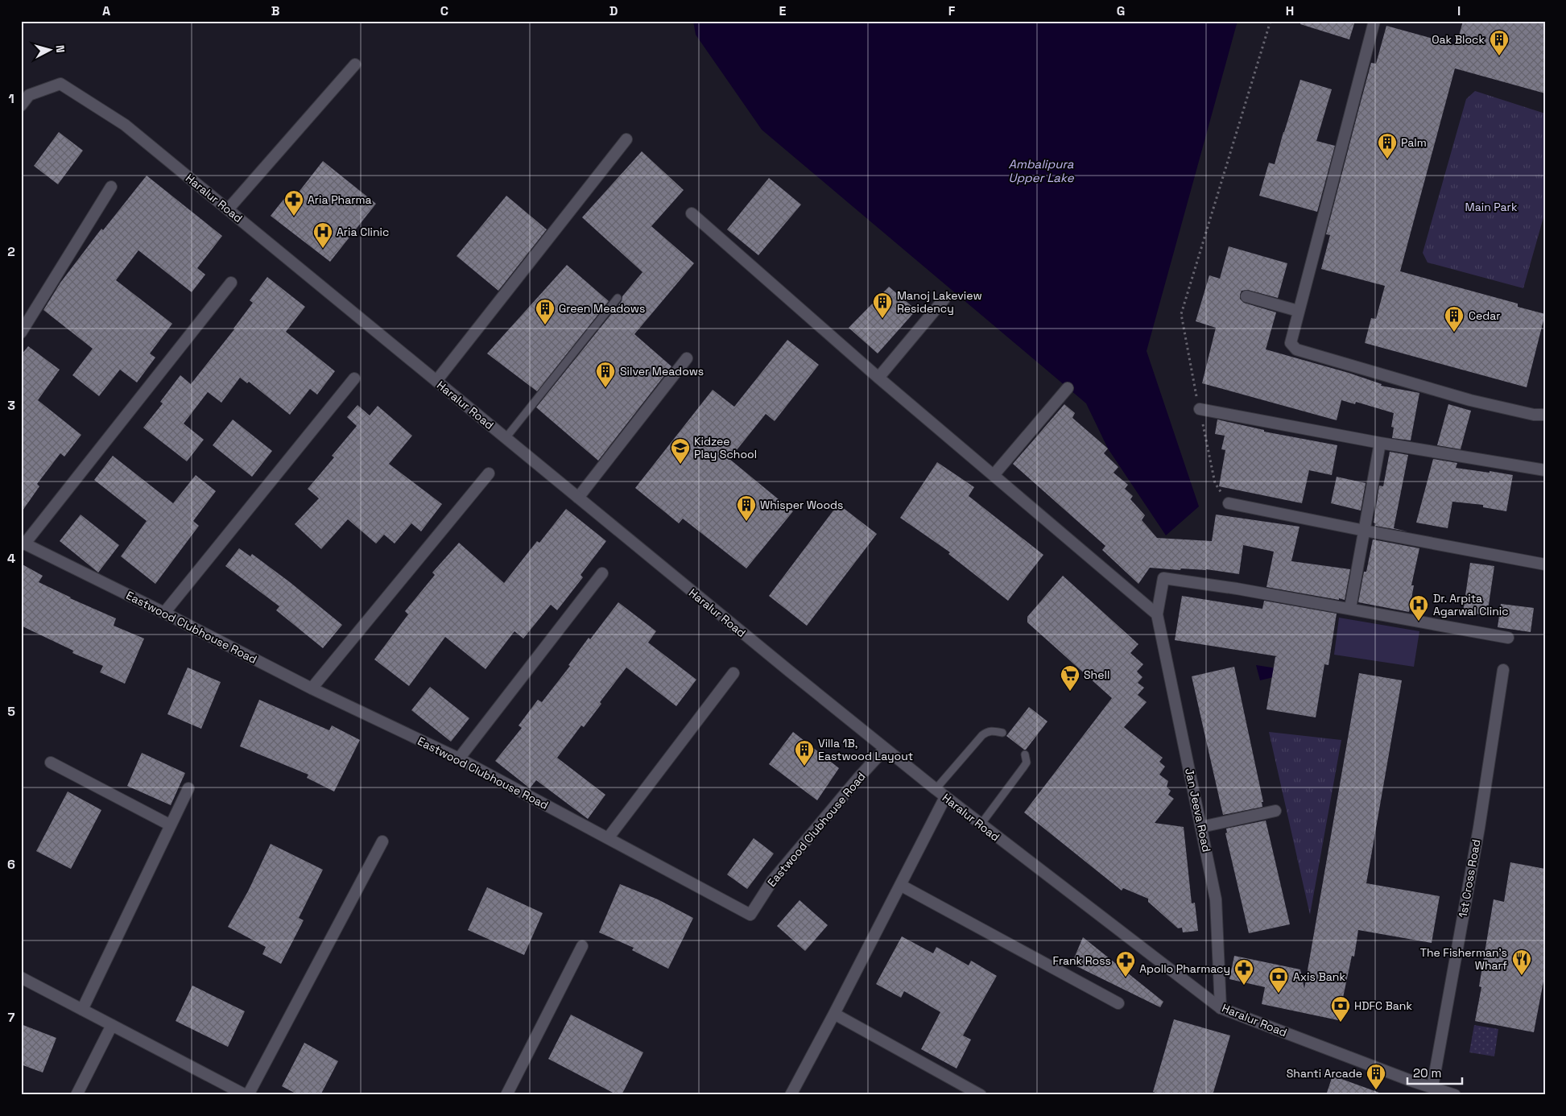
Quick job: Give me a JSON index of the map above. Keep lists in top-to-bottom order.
{
  "streets": {
    "street": [
      "Haralur Road",
      "Eastwood Clubhouse Road",
      "Jan Jeeva Road",
      "1st Cross Road"
    ]
  },
  "crossings": [
    ["Haralur Road", "Eastwood Clubhouse Road"],
    ["Haralur Road", "Jan Jeeva Road"],
    ["Haralur Road", "1st Cross Road"]
  ],
  "water": ["Ambalipura Upper Lake"],
  "parks": ["Main Park"],
  "places": {
    "building": [
      "Oak Block",
      "Palm",
      "Manoj Lakeview Residency",
      "Green Meadows",
      "Cedar",
      "Silver Meadows",
      "Whisper Woods",
      "Villa 1B, Eastwood Layout",
      "Shanti Arcade"
    ],
    "pharmacy": ["Aria Pharma", "Frank Ross", "Apollo Pharmacy"],
    "hospital": ["Aria Clinic", "Dr. Arpita Agarwal Clinic"],
    "school or university": ["Kidzee Play School"],
    "supermarket": ["Shell"],
    "restaurant": ["The Fisherman's Wharf"],
    "bank": ["Axis Bank", "HDFC Bank"]
  },
  "scale_bar": "20 m",
  "north": "right",
  "grid": {
    "columns": [
      "A",
      "B",
      "C",
      "D",
      "E",
      "F",
      "G",
      "H",
      "I"
    ],
    "rows": [
      "1",
      "2",
      "3",
      "4",
      "5",
      "6",
      "7"
    ]
  }
}
